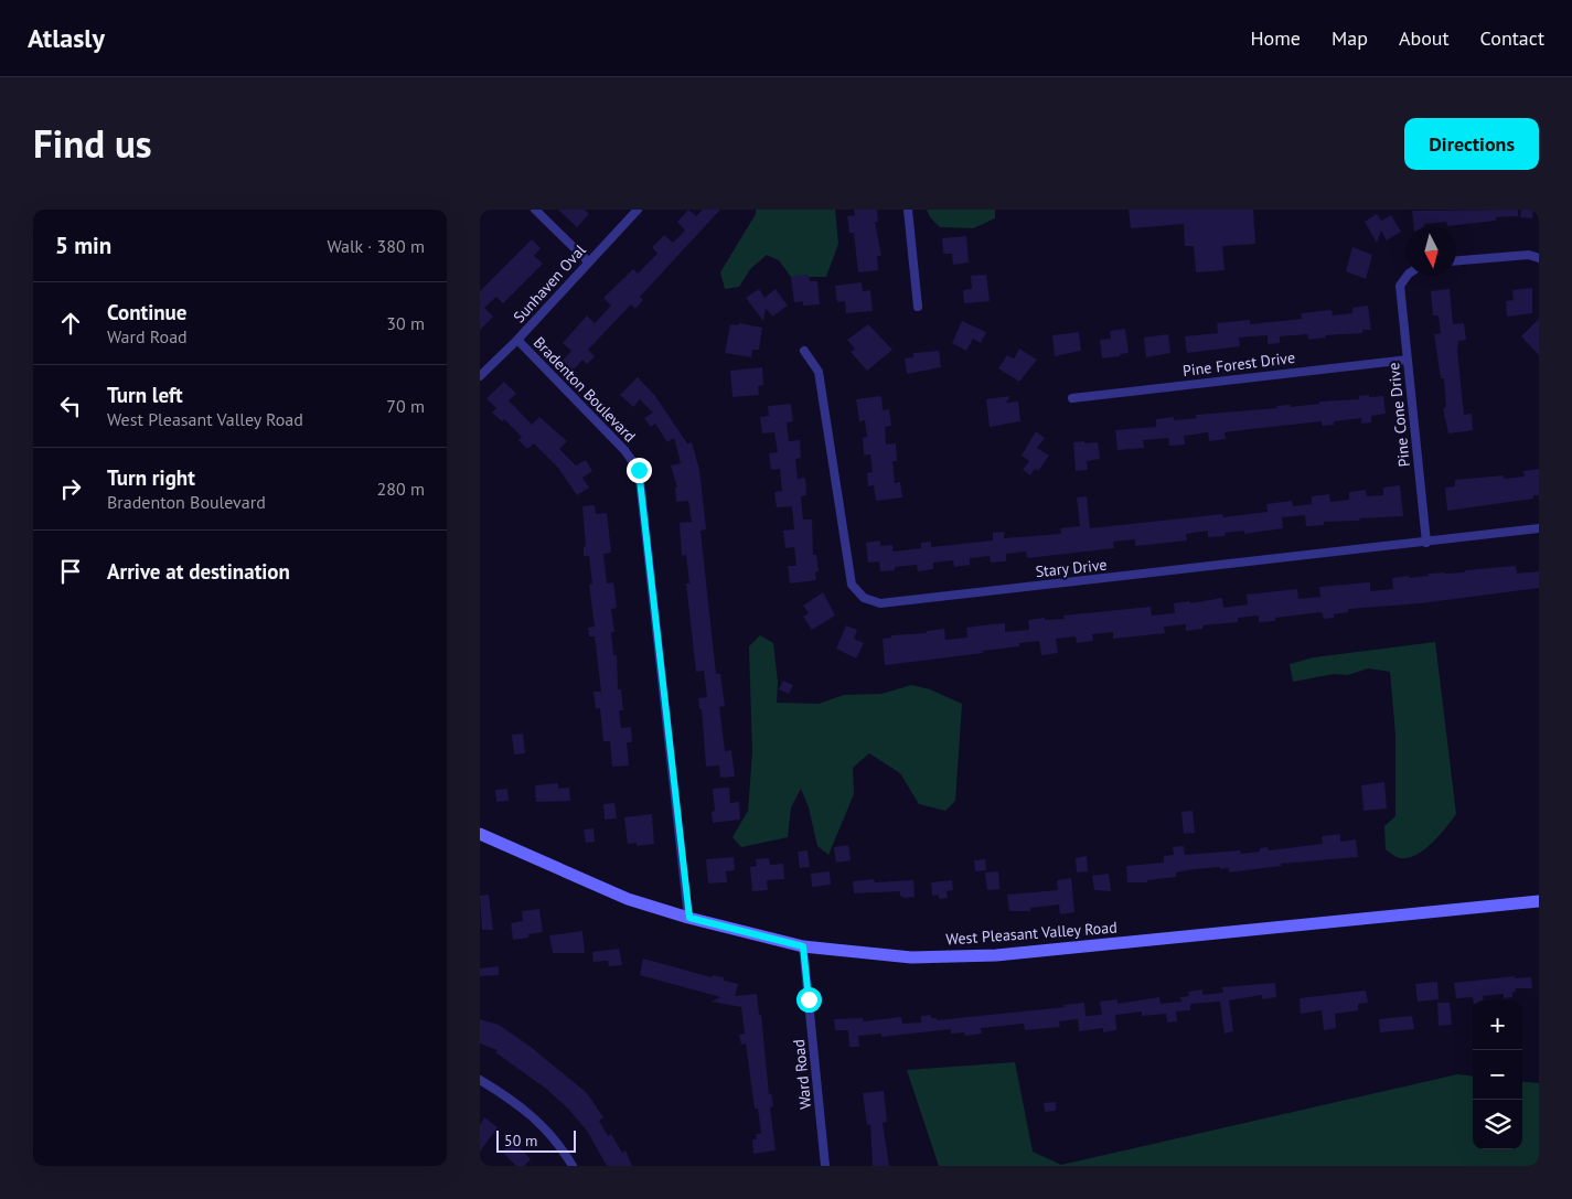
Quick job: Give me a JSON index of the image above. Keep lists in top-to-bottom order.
{
  "streets": {
    "main road": ["West Pleasant Valley Road"],
    "street": [
      "Sunhaven Oval",
      "Pine Forest Drive",
      "Bradenton Boulevard",
      "Pine Cone Drive",
      "Stary Drive",
      "Ward Road"
    ]
  },
  "crossings": [
    ["Sunhaven Oval", "Bradenton Boulevard"],
    ["Pine Forest Drive", "Pine Cone Drive"],
    ["Bradenton Boulevard", "West Pleasant Valley Road"],
    ["Pine Cone Drive", "Stary Drive"],
    ["West Pleasant Valley Road", "Ward Road"]
  ],
  "scale_bar": "50 m",
  "north": "bottom",
  "page": {
    "header": "Atlasly",
    "nav": [
      "Home",
      "Map",
      "About",
      "Contact"
    ],
    "title": "Find us",
    "buttons": "Directions",
    "heading": ["5 min", "Walk · 380 m"],
    "list": [
      ["Continue", "Ward Road", "30 m"],
      ["Turn left", "West Pleasant Valley Road", "70 m"],
      ["Turn right", "Bradenton Boulevard", "280 m"],
      "Arrive at destination"
    ],
    "map_buttons": ["+", "−"],
    "scale": "50 m"
  }
}
